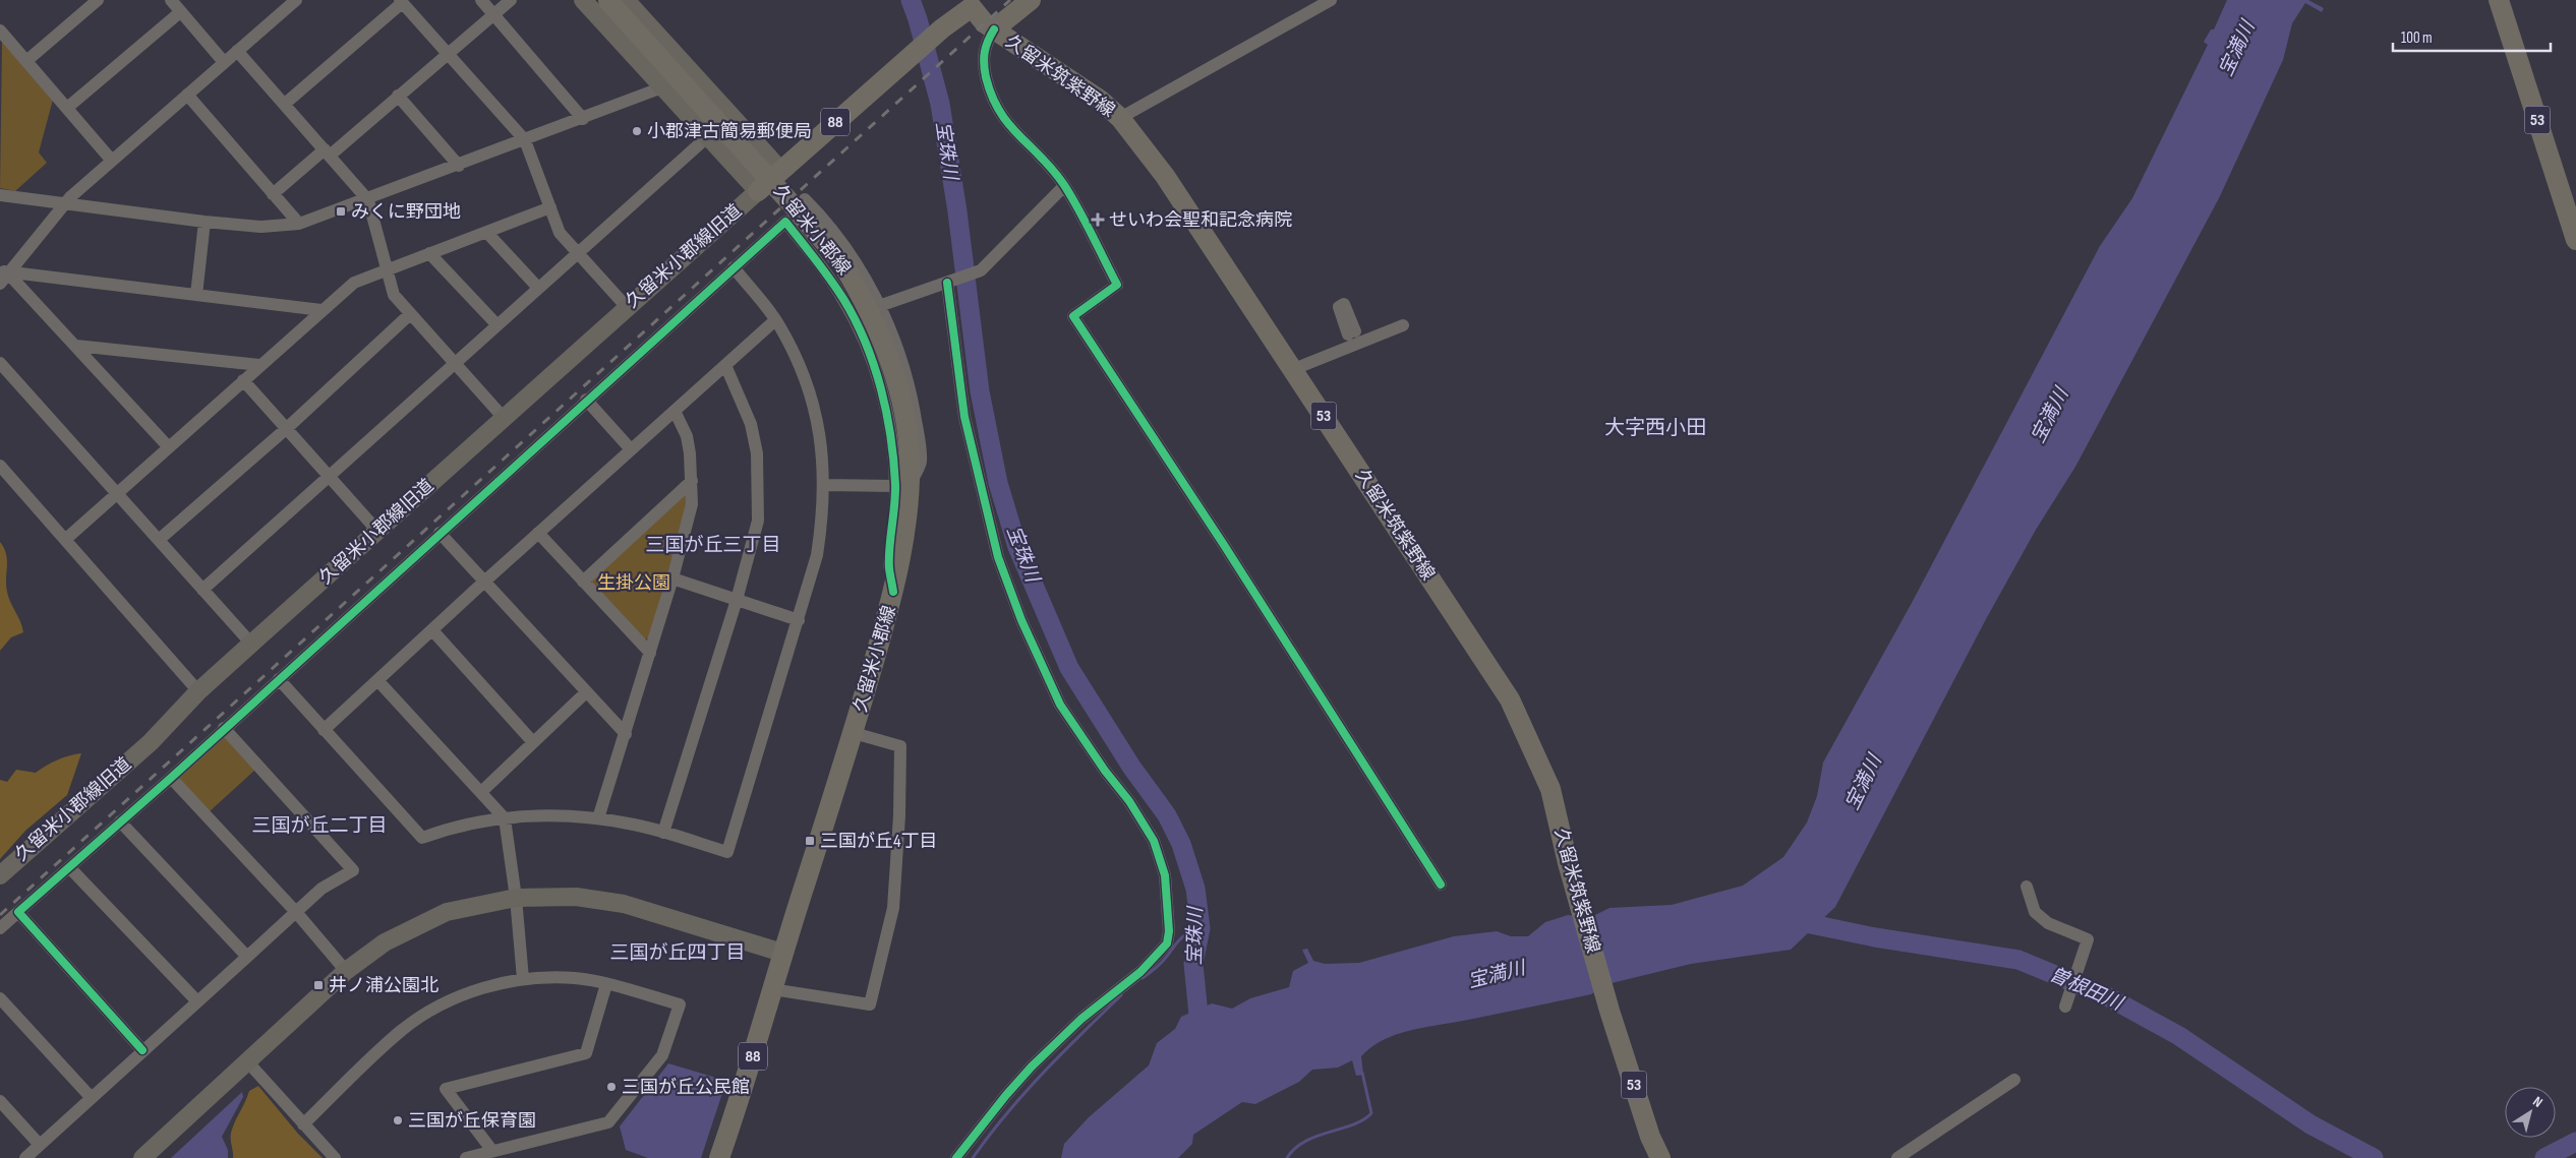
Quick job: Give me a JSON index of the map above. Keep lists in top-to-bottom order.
{
  "streets": {
    "main road": [
      "久留米筑紫野線",
      "53",
      "88",
      "久留米小郡線"
    ],
    "street": ["久留米小郡線旧道"]
  },
  "crossings": [
    ["久留米筑紫野線", "久留米小郡線"],
    ["久留米小郡線", "久留米小郡線旧道"]
  ],
  "districts": [
    "大字西小田",
    "三国が丘三丁目",
    "三国が丘二丁目",
    "三国が丘四丁目"
  ],
  "water": ["宝満川", "宝珠川", "曽根田川"],
  "parks": ["生掛公園"],
  "places": {
    "other": ["小郡津古簡易郵便局", "三国が丘公民館", "三国が丘保育園"],
    "transit": ["みくに野団地", "三国が丘4丁目", "井ノ浦公園北"],
    "health": ["せいわ会聖和記念病院"]
  },
  "scale_bar": "100 m",
  "north": "top right"
}
